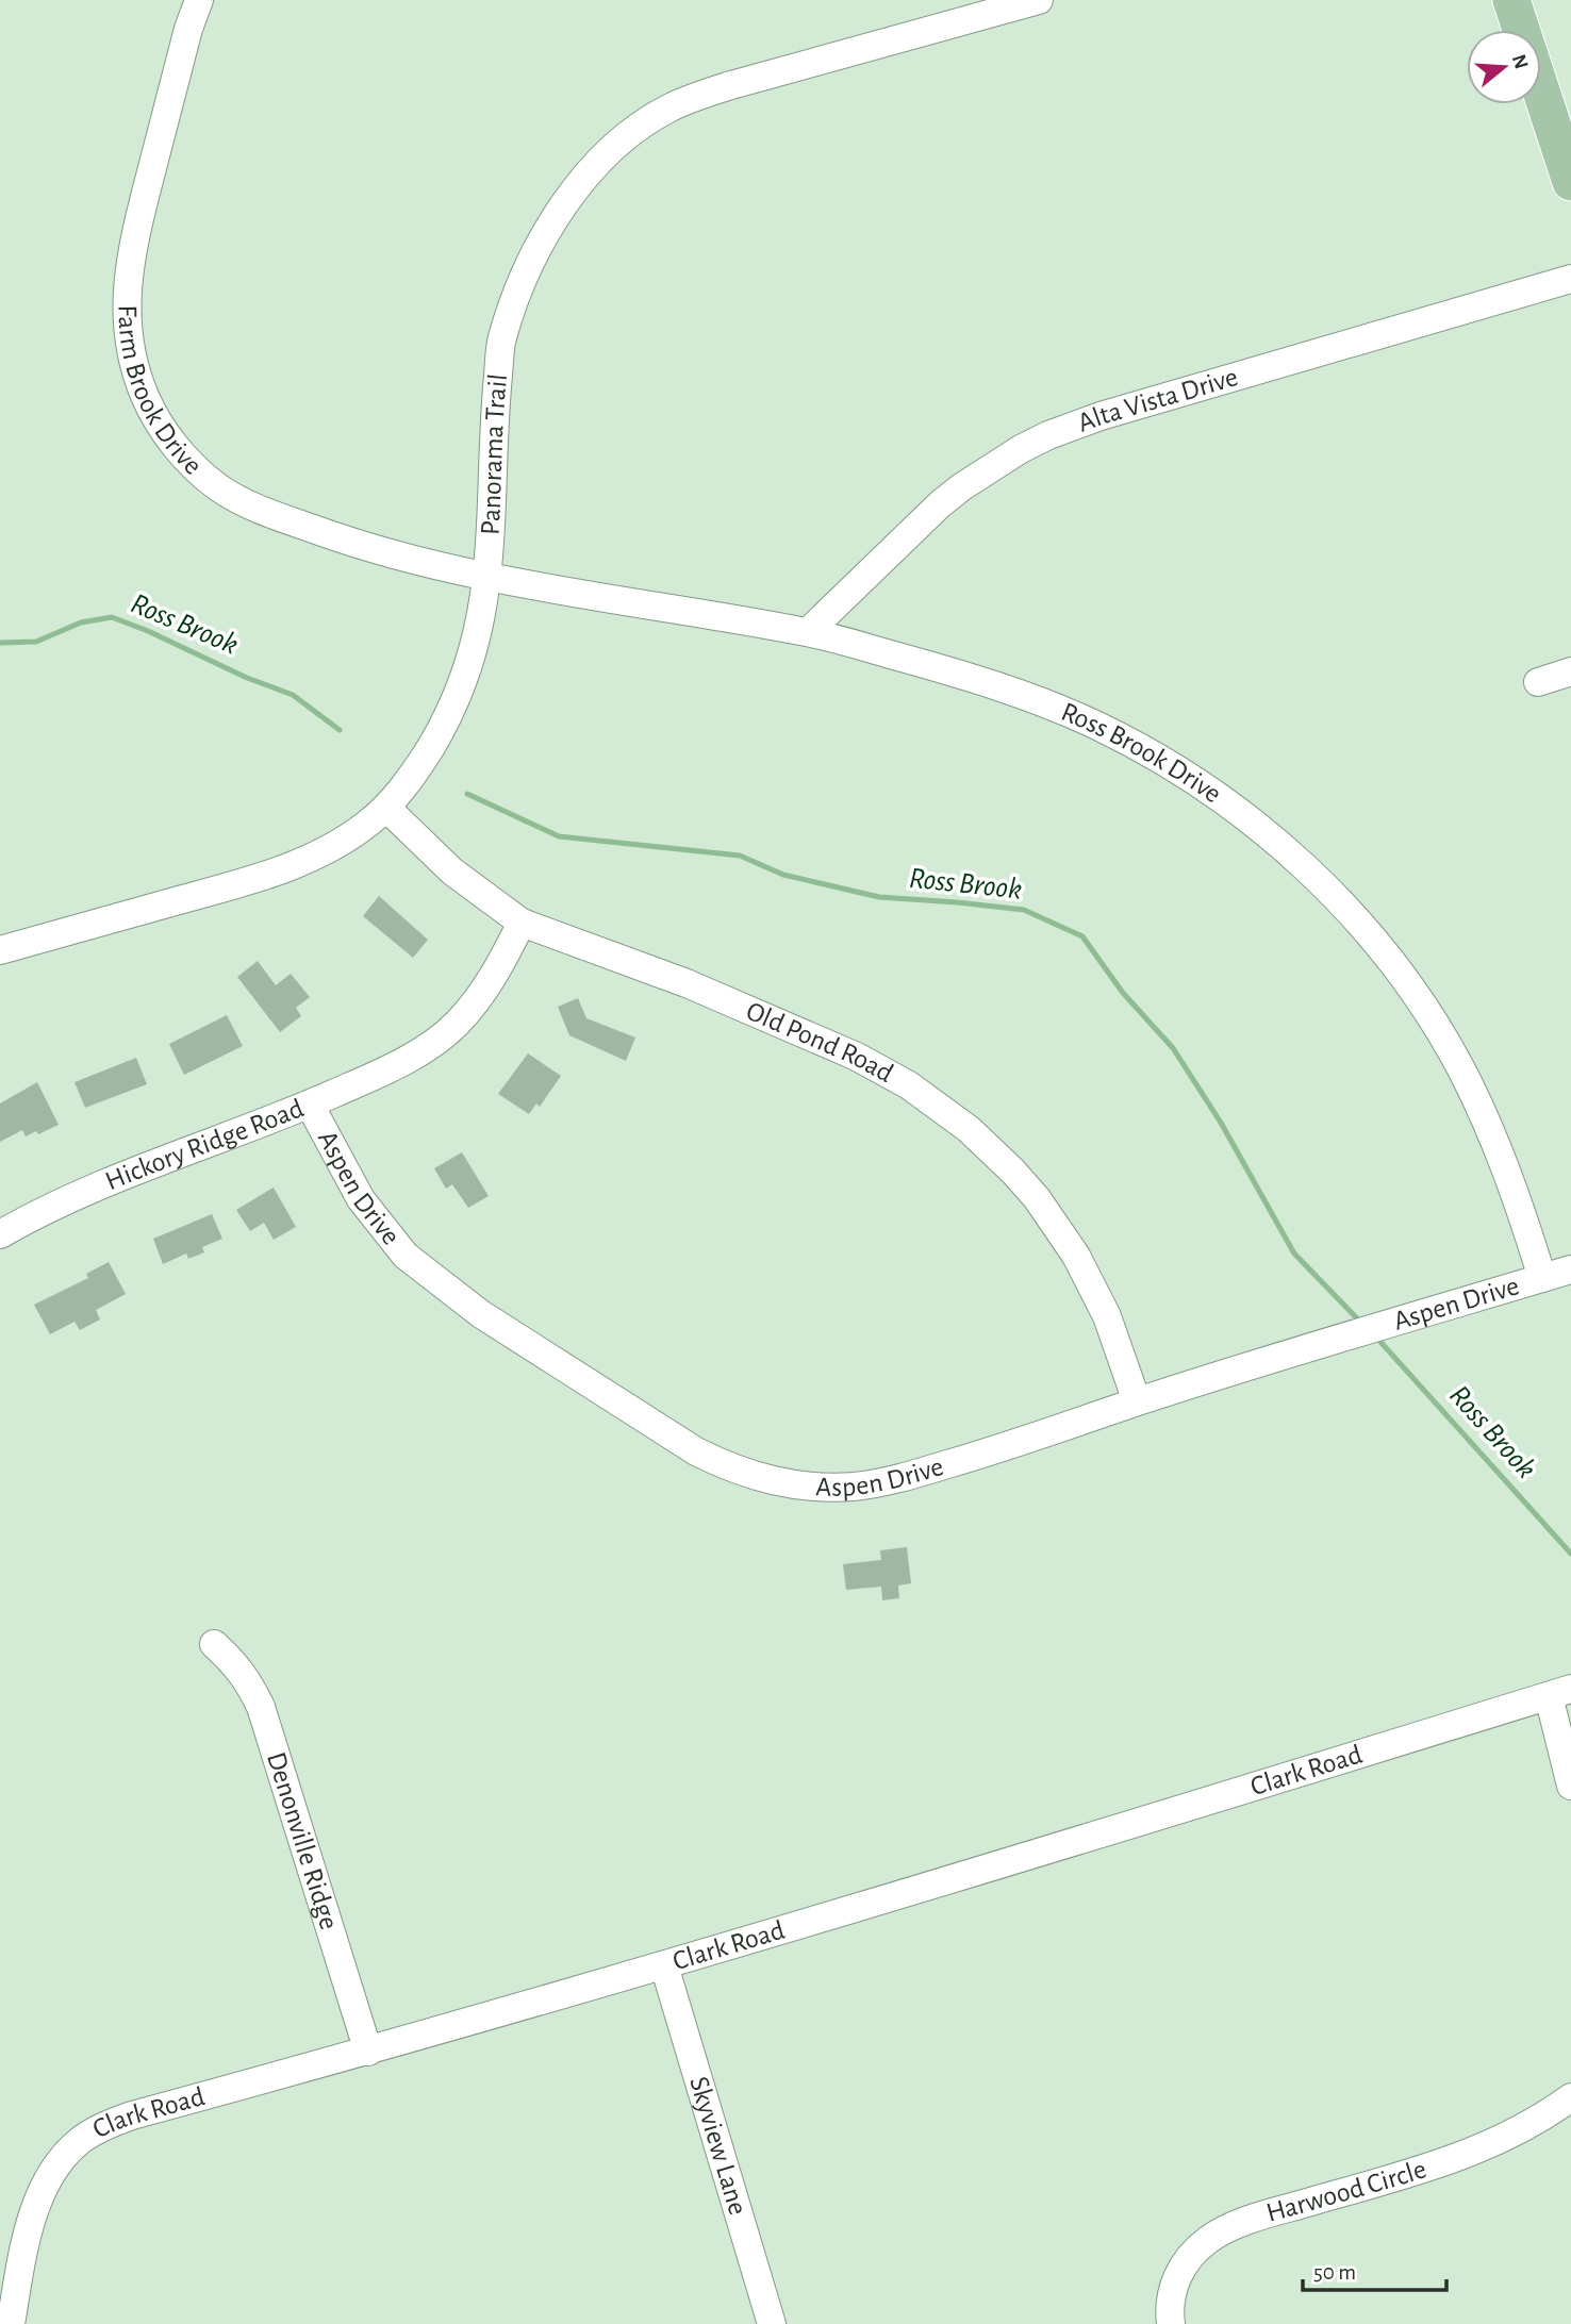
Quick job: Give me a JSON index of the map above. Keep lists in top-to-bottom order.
{
  "streets": {
    "street": [
      "Farm Brook Drive",
      "Alta Vista Drive",
      "Panorama Trail",
      "Ross Brook Drive",
      "Old Pond Road",
      "Hickory Ridge Road",
      "Aspen Drive",
      "Clark Road",
      "Denonville Ridge",
      "Skyview Lane",
      "Harwood Circle"
    ]
  },
  "crossings": [
    ["Farm Brook Drive", "Panorama Trail"],
    ["Farm Brook Drive", "Ross Brook Drive"],
    ["Alta Vista Drive", "Ross Brook Drive"],
    ["Panorama Trail", "Ross Brook Drive"],
    ["Panorama Trail", "Old Pond Road"],
    ["Ross Brook Drive", "Aspen Drive"],
    ["Old Pond Road", "Hickory Ridge Road"],
    ["Old Pond Road", "Aspen Drive"],
    ["Hickory Ridge Road", "Aspen Drive"],
    ["Clark Road", "Denonville Ridge"],
    ["Clark Road", "Skyview Lane"]
  ],
  "water": ["Ross Brook"],
  "scale_bar": "50 m",
  "north": "right"
}
